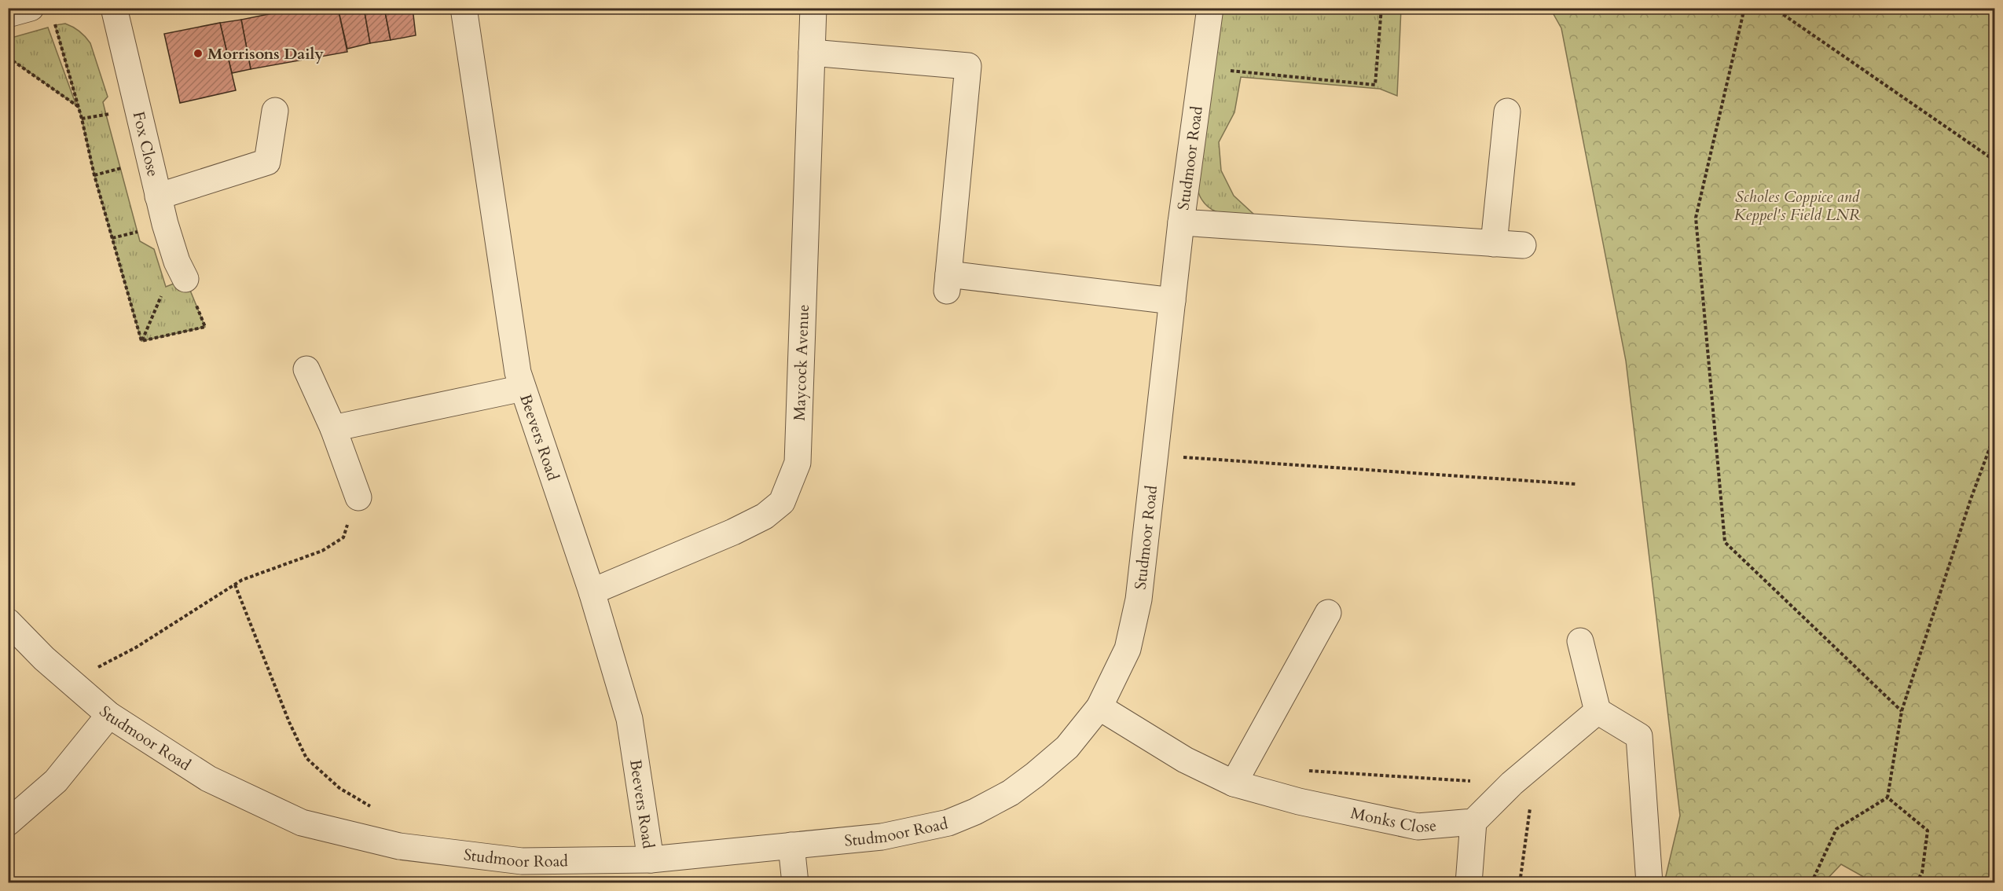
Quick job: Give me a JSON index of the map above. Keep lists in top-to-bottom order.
{
  "streets": {
    "street": [
      "Fox Close",
      "Studmoor Road",
      "Maycock Avenue",
      "Beevers Road",
      "Monks Close"
    ]
  },
  "crossings": [
    ["Studmoor Road", "Beevers Road"],
    ["Studmoor Road", "Monks Close"],
    ["Maycock Avenue", "Beevers Road"]
  ],
  "parks": ["Scholes Coppice and Keppel's Field LNR"],
  "places": ["Morrisons Daily"]
}
